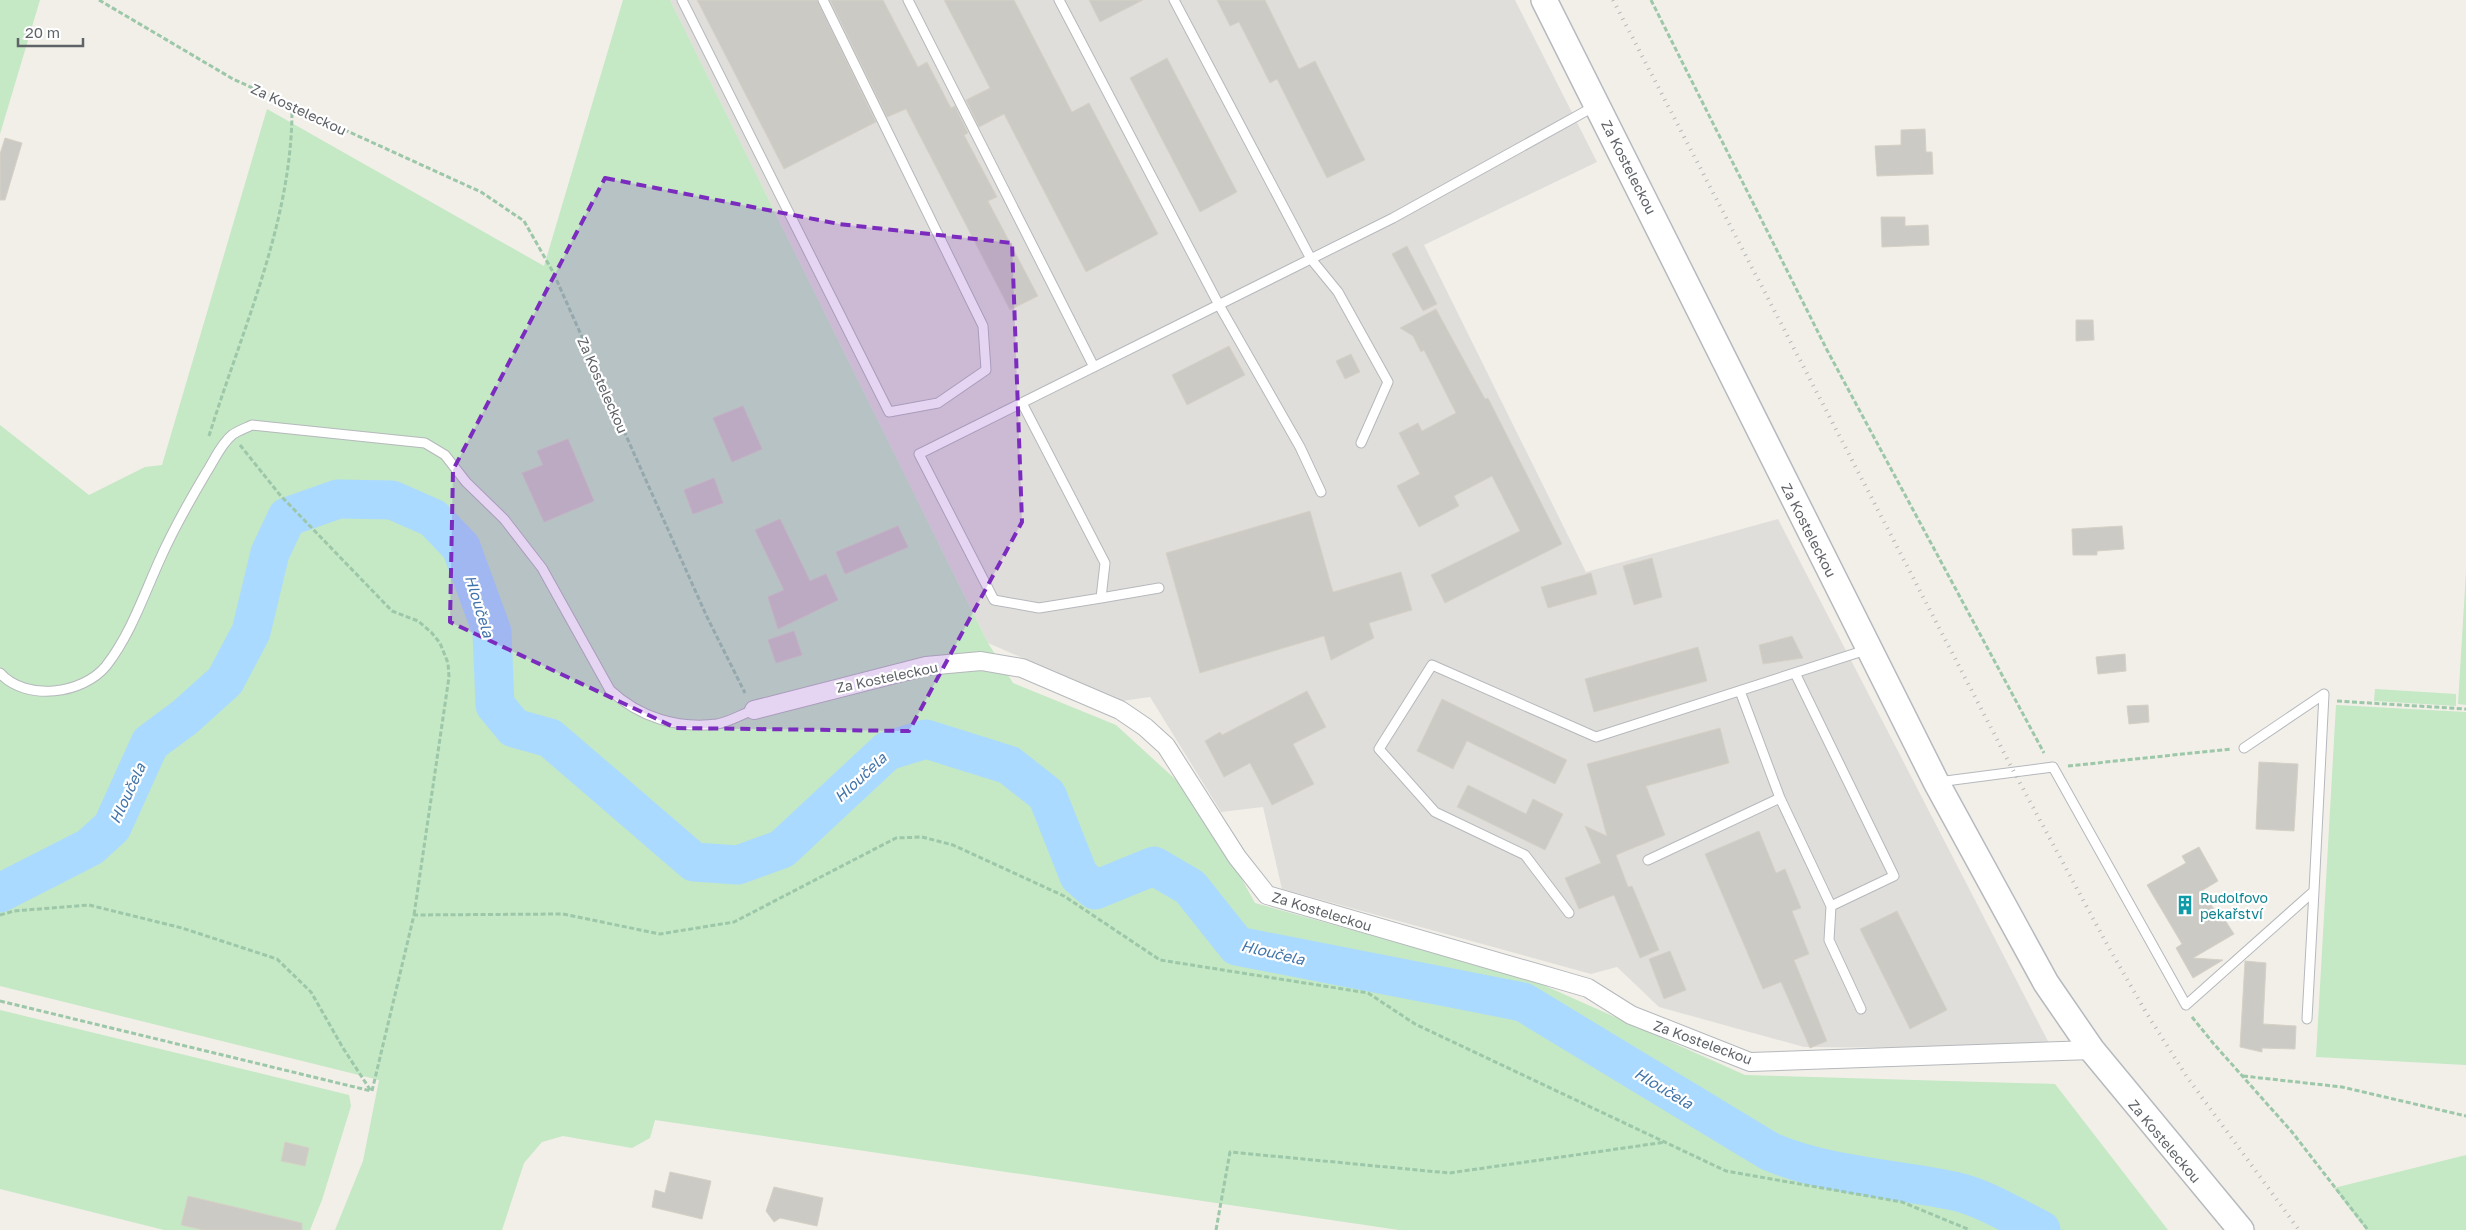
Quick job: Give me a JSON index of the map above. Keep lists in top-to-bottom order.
{
  "streets": {
    "street": ["Za Kosteleckou"]
  },
  "water": ["Hloučela"],
  "places": {
    "building": ["Rudolfovo pekařství"]
  },
  "scale_bar": "20 m"
}
